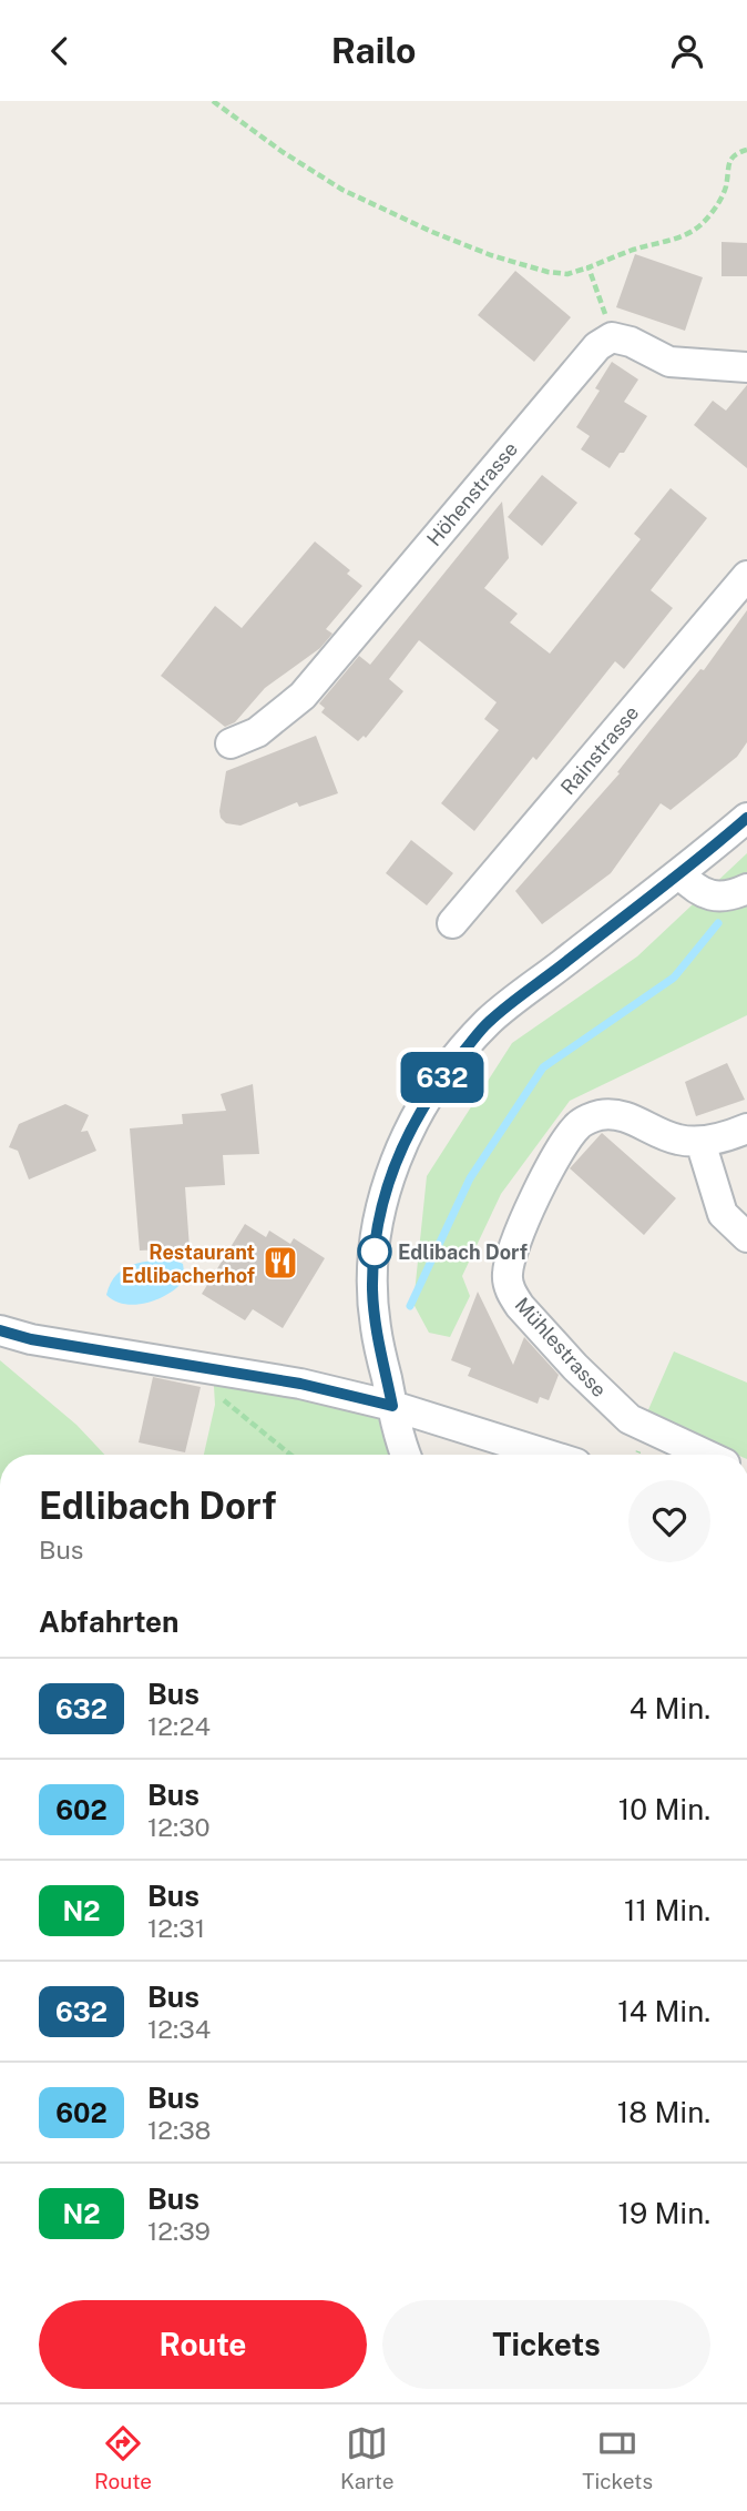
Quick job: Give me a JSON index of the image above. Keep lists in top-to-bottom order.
{
  "streets": {
    "street": ["Höhenstrasse", "Rainstrasse", "Mühlestrasse"]
  },
  "places": {
    "other": ["Edlibach Dorf"],
    "restaurant": ["Restaurant Edlibacherhof"]
  },
  "lines": ["bus line 632"],
  "page": {
    "header": "Railo",
    "on_map": "632",
    "heading": [
      ["Edlibach Dorf", "Bus"],
      "Abfahrten"
    ],
    "list": [
      {
        "mark": "632",
        "name": "Bus",
        "note": "12:24",
        "value": "4 Min."
      },
      {
        "mark": "602",
        "name": "Bus",
        "note": "12:30",
        "value": "10 Min."
      },
      {
        "mark": "N2",
        "name": "Bus",
        "note": "12:31",
        "value": "11 Min."
      },
      {
        "mark": "632",
        "name": "Bus",
        "note": "12:34",
        "value": "14 Min."
      },
      {
        "mark": "602",
        "name": "Bus",
        "note": "12:38",
        "value": "18 Min."
      },
      {
        "mark": "N2",
        "name": "Bus",
        "note": "12:39",
        "value": "19 Min."
      }
    ],
    "buttons": ["Route", "Tickets"],
    "tabs": ["Route", "Karte", "Tickets"]
  }
}
